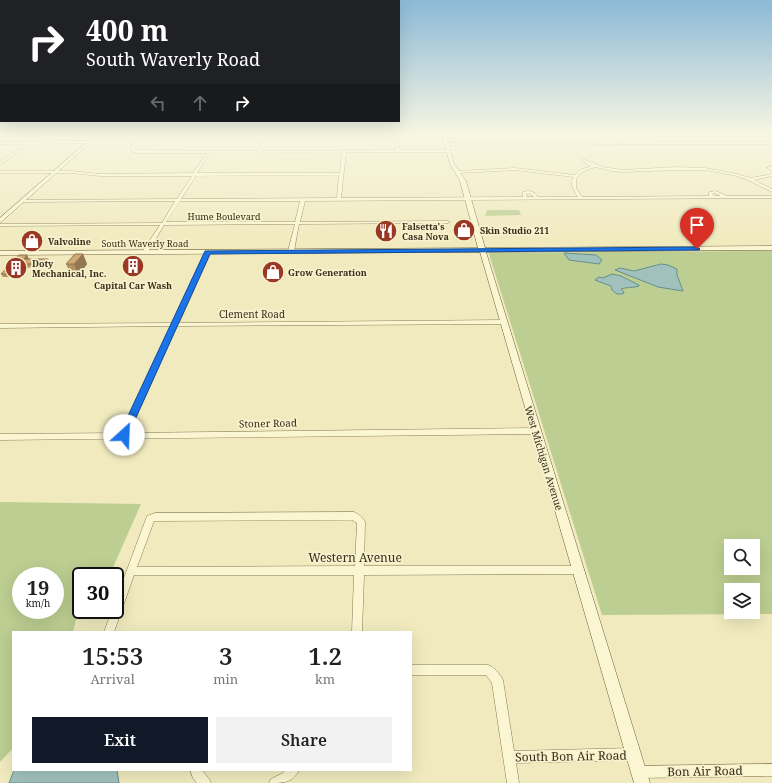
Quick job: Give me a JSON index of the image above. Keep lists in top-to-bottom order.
{
  "streets": {
    "street": [
      "Hume Boulevard",
      "South Waverly Road",
      "Clement Road",
      "Stoner Road",
      "West Michigan Avenue",
      "Western Avenue",
      "South Bon Air Road",
      "Bon Air Road"
    ]
  },
  "crossings": [
    ["South Waverly Road", "West Michigan Avenue"],
    ["Clement Road", "West Michigan Avenue"],
    ["Stoner Road", "West Michigan Avenue"],
    ["West Michigan Avenue", "Western Avenue"],
    ["West Michigan Avenue", "South Bon Air Road"],
    ["West Michigan Avenue", "Bon Air Road"]
  ],
  "places": {
    "shop": ["Skin Studio 211", "Valvoline", "Grow Generation"],
    "restaurant": ["Falsetta's Casa Nova"],
    "building": ["Capital Car Wash", "Doty Mechanical, Inc."]
  },
  "page": {
    "turn": ["400 m", "South Waverly Road"],
    "speed": "19 km/h",
    "limit": "30",
    "eta": [
      "15:53",
      "Arrival",
      "3",
      "min",
      "1.2",
      "km"
    ],
    "buttons": ["Exit", "Share"]
  }
}
